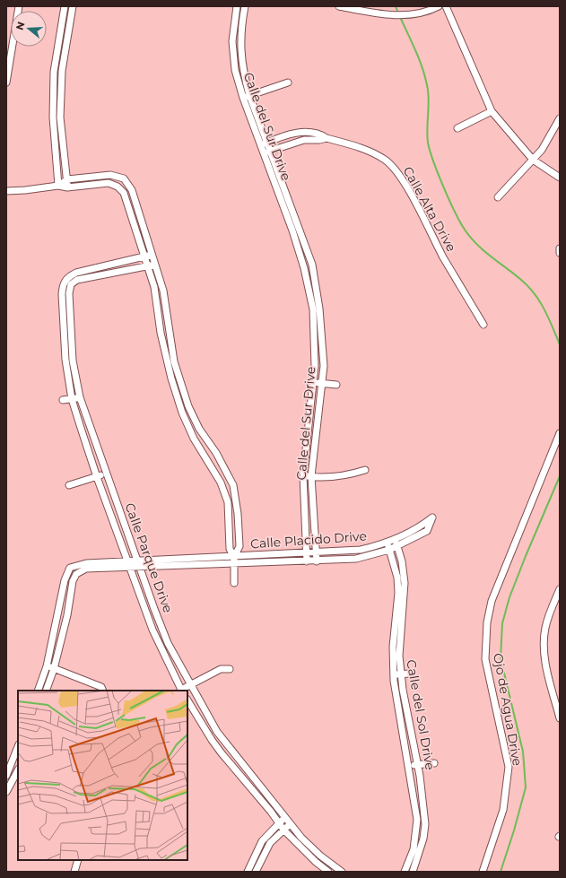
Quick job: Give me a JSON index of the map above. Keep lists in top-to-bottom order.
{
  "streets": {
    "street": [
      "Calle del Sur Drive",
      "Calle Alta Drive",
      "Calle Placido Drive",
      "Calle Parque Drive",
      "Ojo de Agua Drive",
      "Calle del Sol Drive"
    ]
  },
  "crossings": [
    ["Calle del Sur Drive", "Calle Alta Drive"],
    ["Calle del Sur Drive", "Calle Placido Drive"],
    ["Calle Placido Drive", "Calle Parque Drive"],
    ["Calle Placido Drive", "Calle del Sol Drive"]
  ],
  "north": "left"
}
